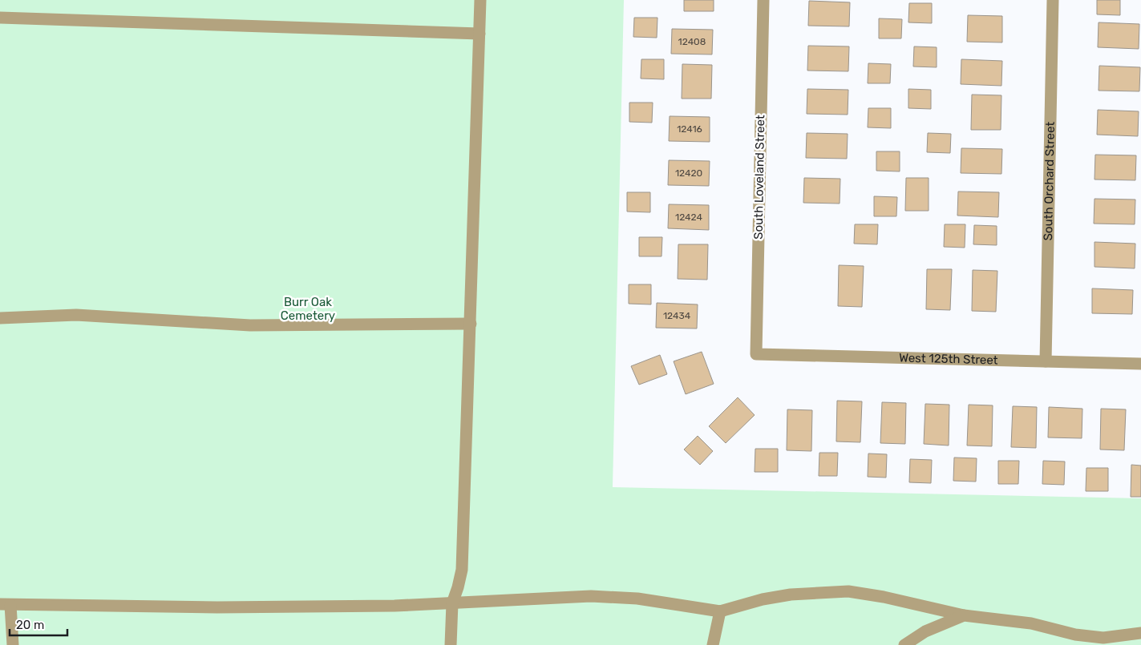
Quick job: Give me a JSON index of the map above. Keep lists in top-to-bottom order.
{
  "streets": {
    "street": ["South Loveland Street", "South Orchard Street", "West 125th Street"]
  },
  "crossings": [
    ["South Loveland Street", "West 125th Street"],
    ["South Orchard Street", "West 125th Street"]
  ],
  "parks": ["Burr Oak Cemetery"],
  "house_numbers": [
    "12408",
    "12416",
    "12420",
    "12424",
    "12434"
  ],
  "scale_bar": "20 m"
}
